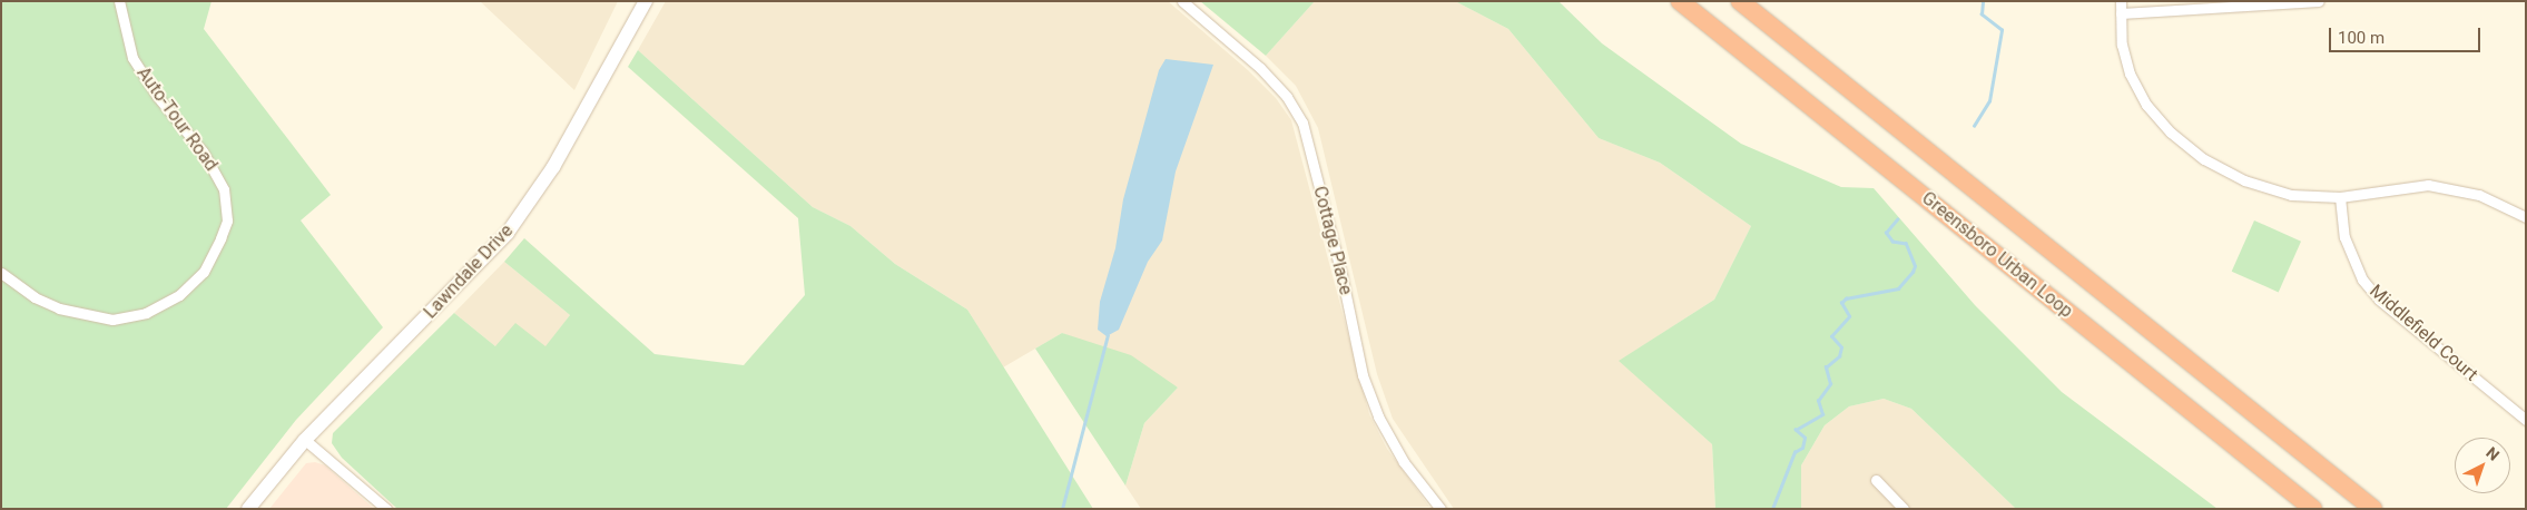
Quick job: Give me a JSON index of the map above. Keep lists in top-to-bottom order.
{
  "streets": {
    "highway": ["Greensboro Urban Loop"],
    "main road": ["Lawndale Drive"],
    "street": ["Auto-Tour Road", "Cottage Place", "Middlefield Court"]
  },
  "scale_bar": "100 m",
  "north": "top right"
}
